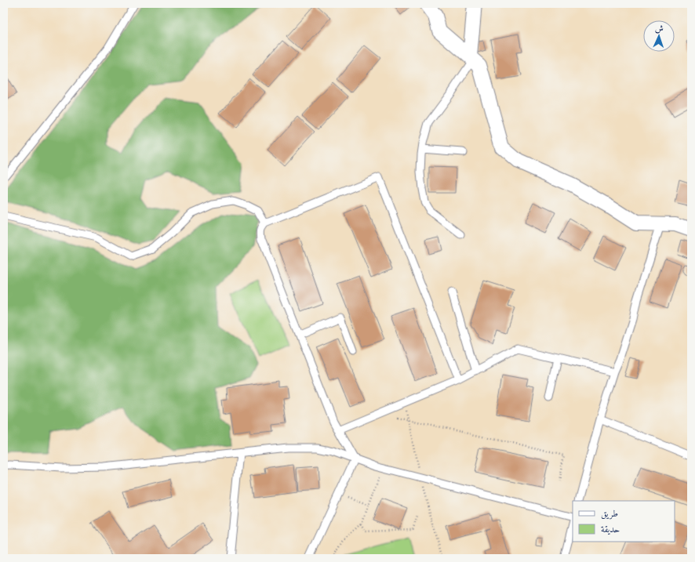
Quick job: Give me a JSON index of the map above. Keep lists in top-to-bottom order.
{
  "legend": ["طريق", "حديقة"],
  "north": "top"
}
